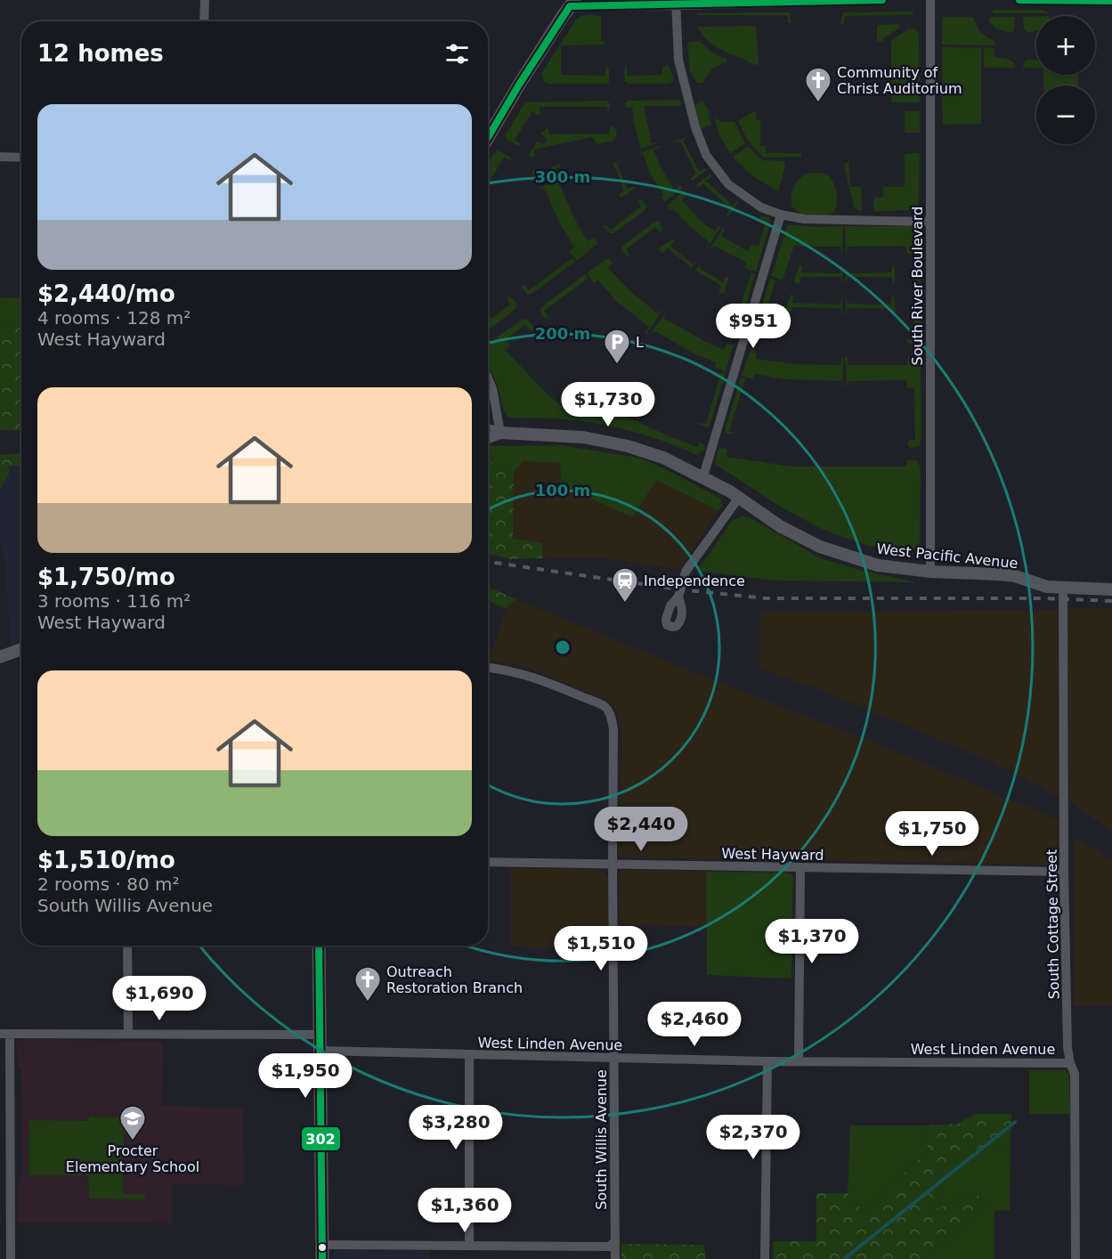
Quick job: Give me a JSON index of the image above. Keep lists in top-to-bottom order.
{
  "streets": {
    "street": [
      "South River Boulevard",
      "West Pacific Avenue",
      "West Hayward",
      "South Cottage Street",
      "West Linden Avenue",
      "South Willis Avenue"
    ]
  },
  "crossings": [
    ["South River Boulevard", "West Pacific Avenue"],
    ["West Pacific Avenue", "South Cottage Street"],
    ["West Hayward", "South Cottage Street"],
    ["West Hayward", "South Willis Avenue"],
    ["South Cottage Street", "West Linden Avenue"],
    ["West Linden Avenue", "South Willis Avenue"]
  ],
  "places": {
    "church": ["Community of Christ Auditorium", "Outreach Restoration Branch"],
    "parking": ["L"],
    "station": ["Independence"],
    "school or university": ["Procter Elementary School"]
  },
  "lines": ["transit line 302"],
  "page": {
    "map_buttons": ["+", "−"],
    "heading": "12 homes",
    "list": [
      {
        "name": "$2,440/mo",
        "note": "4 rooms · 128 m² · West Hayward"
      },
      {
        "name": "$1,750/mo",
        "note": "3 rooms · 116 m² · West Hayward"
      },
      {
        "name": "$1,510/mo",
        "note": "2 rooms · 80 m² · South Willis Avenue"
      }
    ],
    "price": [
      "$951",
      "$1,730",
      "$2,440",
      "$1,750",
      "$1,370",
      "$1,510",
      "$1,690",
      "$2,460",
      "$1,950",
      "$3,280",
      "$2,370",
      "$1,360"
    ]
  },
  "rings": ["300 m", "200 m", "100 m"]
}
